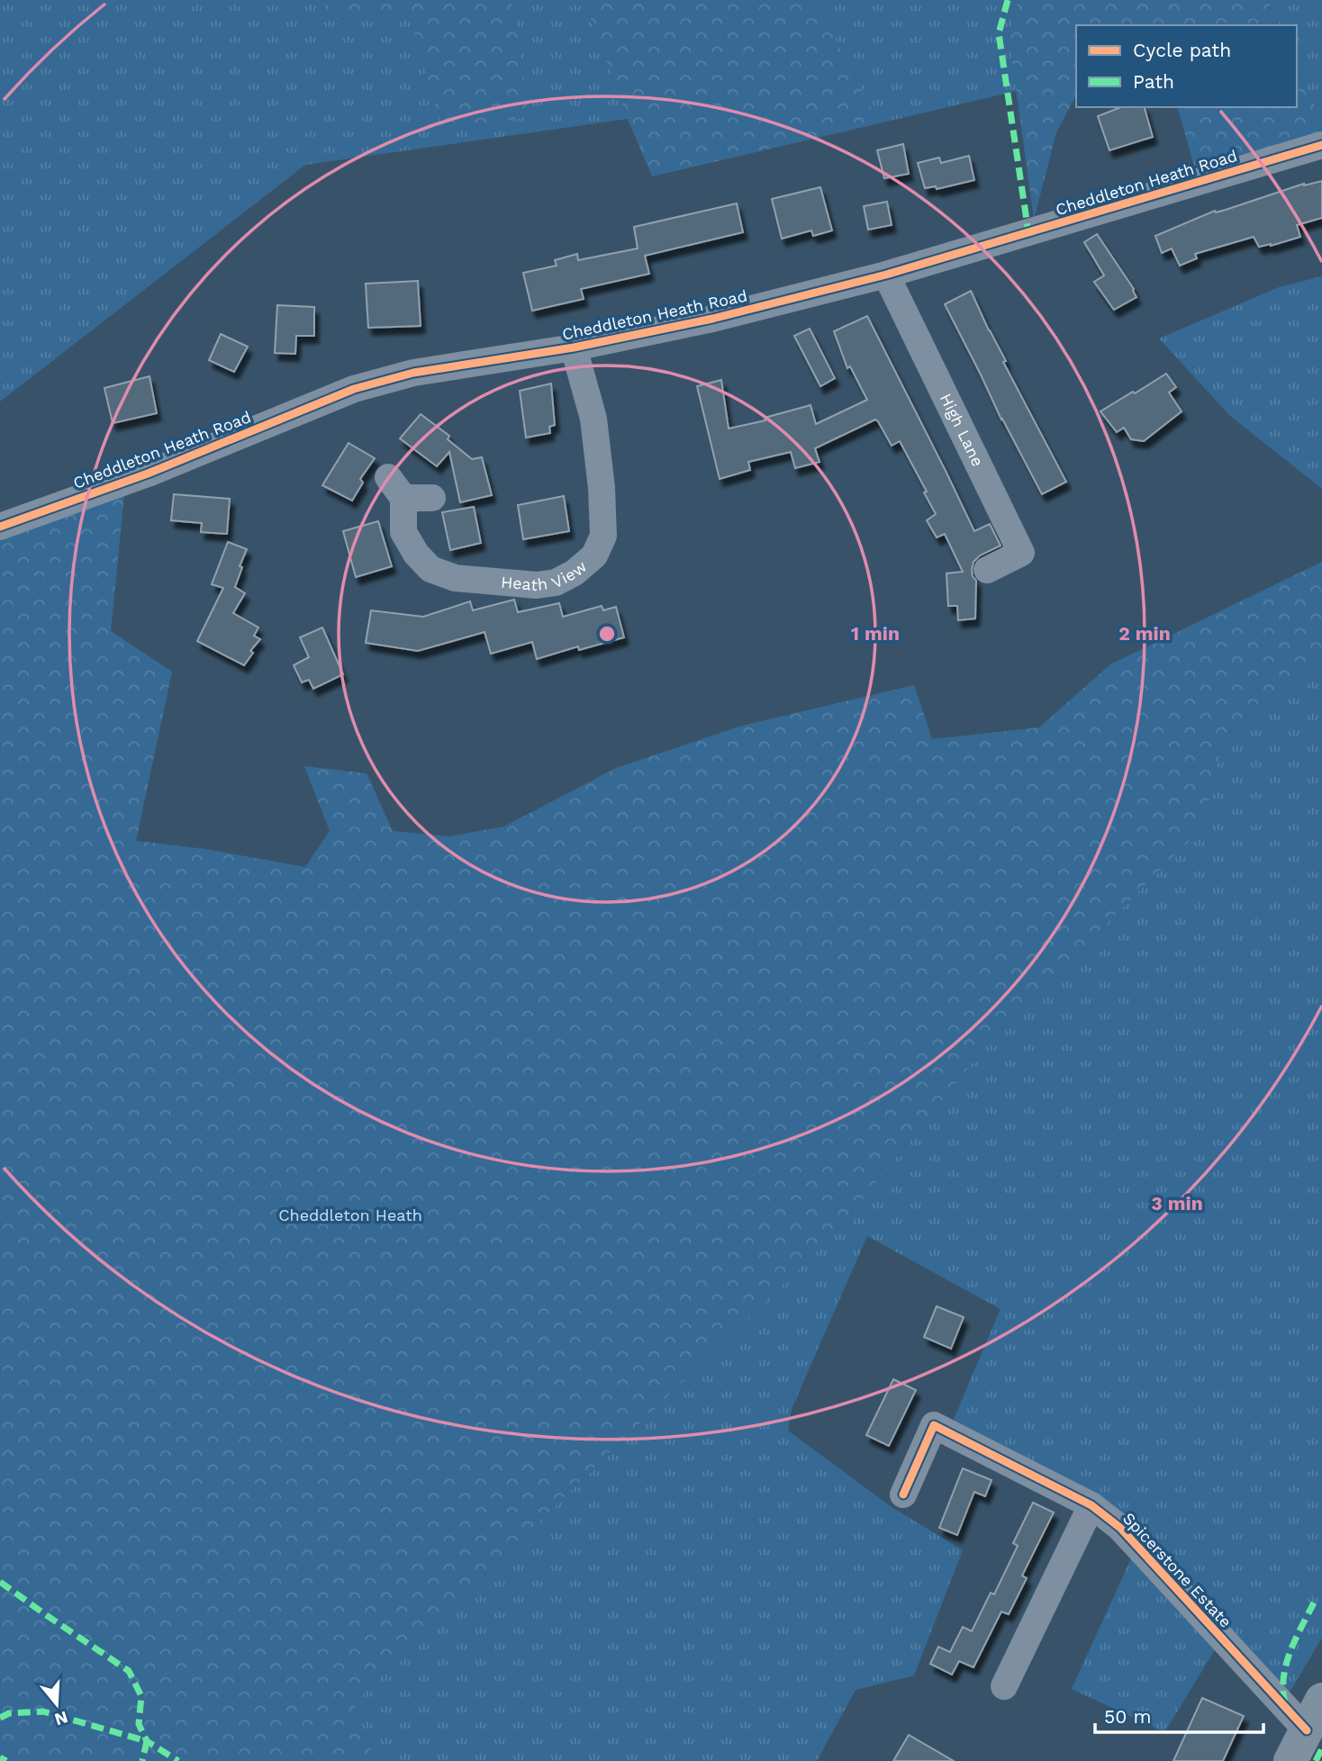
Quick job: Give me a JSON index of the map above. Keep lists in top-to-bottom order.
{
  "streets": {
    "street": [
      "Cheddleton Heath Road",
      "High Lane",
      "Heath View",
      "Spicerstone Estate"
    ]
  },
  "crossings": [
    ["Cheddleton Heath Road", "High Lane"],
    ["Cheddleton Heath Road", "Heath View"]
  ],
  "parks": ["Cheddleton Heath"],
  "legend": ["Cycle path", "Path"],
  "scale_bar": "50 m",
  "north": "bottom",
  "rings": ["1 min", "2 min", "3 min"]
}
